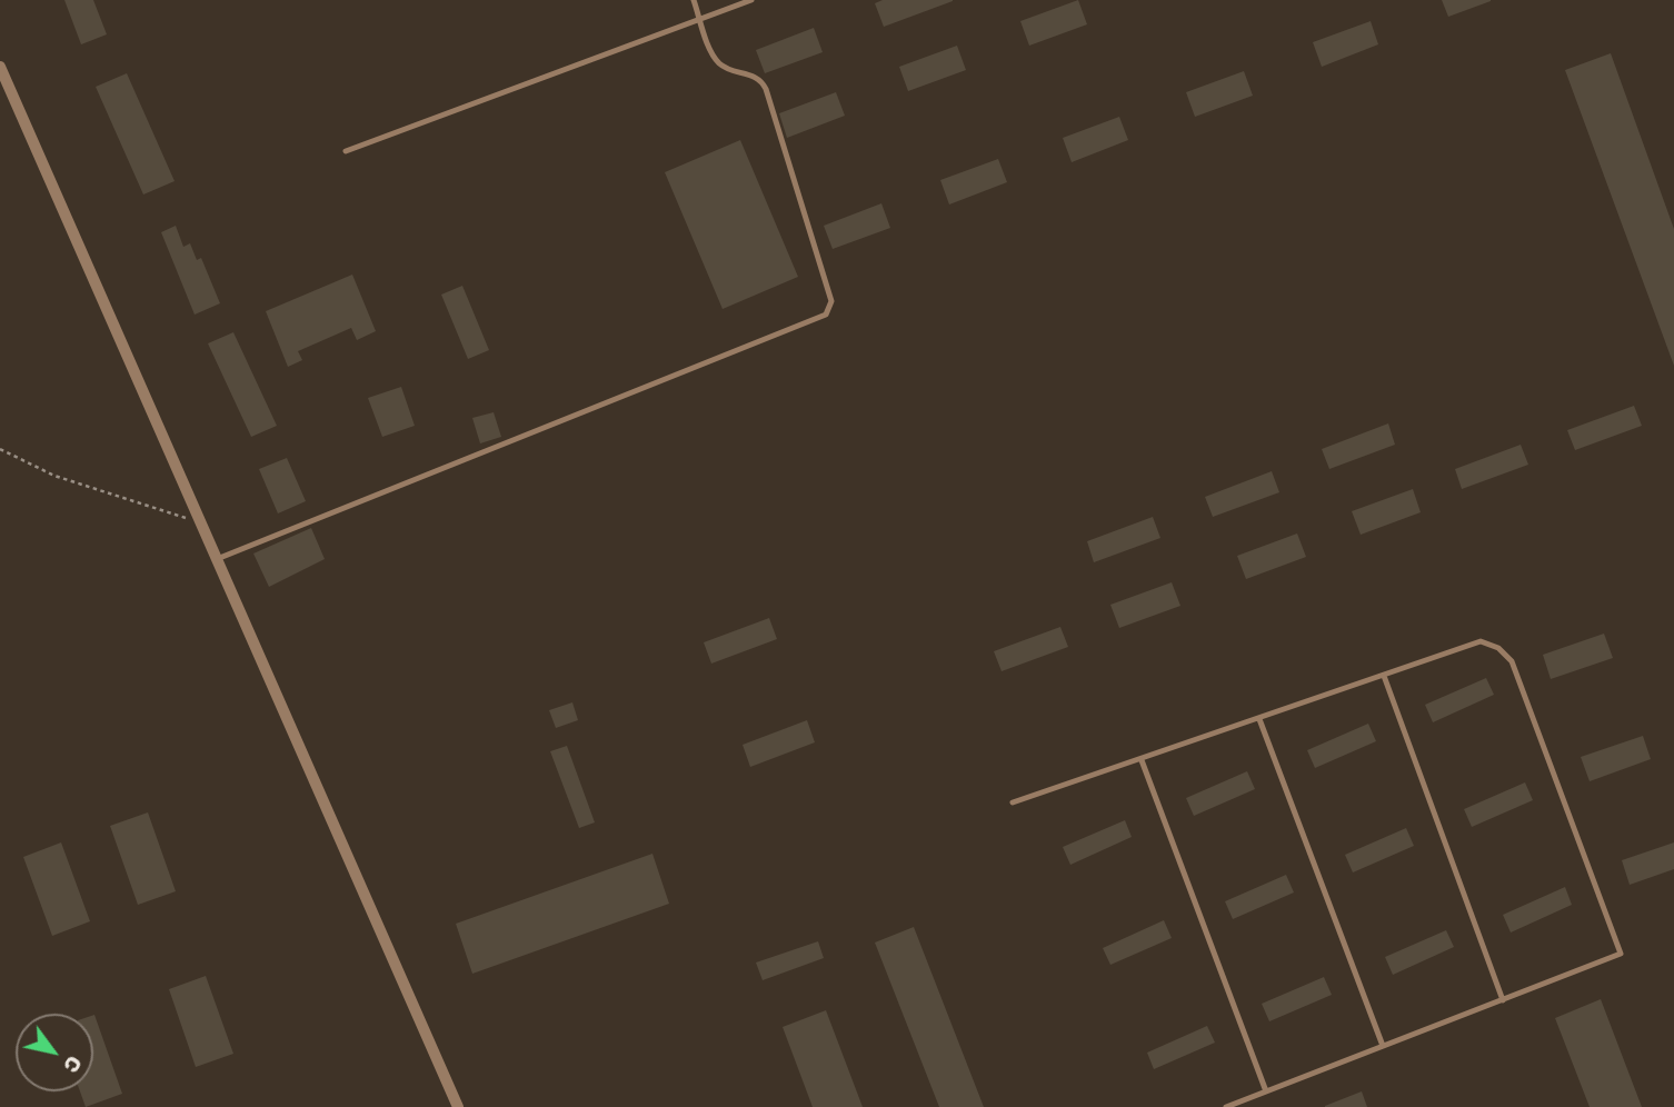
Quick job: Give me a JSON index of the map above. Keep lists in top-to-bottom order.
{
  "north": "bottom right"
}
